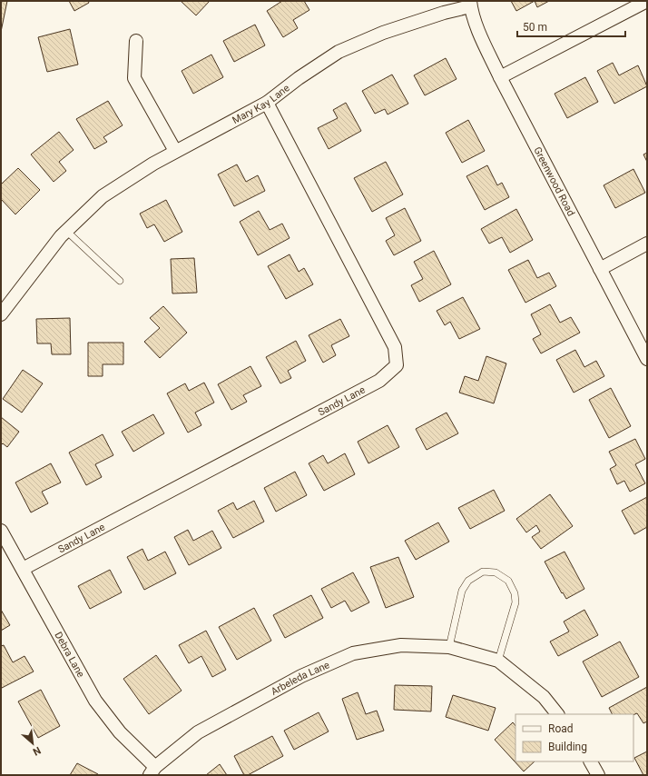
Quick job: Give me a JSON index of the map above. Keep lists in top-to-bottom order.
{
  "streets": {
    "street": [
      "Mary Kay Lane",
      "Greenwood Road",
      "Sandy Lane",
      "Debra Lane",
      "Arbeleda Lane"
    ]
  },
  "crossings": [
    ["Mary Kay Lane", "Greenwood Road"],
    ["Mary Kay Lane", "Sandy Lane"],
    ["Sandy Lane", "Debra Lane"],
    ["Debra Lane", "Arbeleda Lane"]
  ],
  "legend": ["Road", "Building"],
  "scale_bar": "50 m",
  "north": "bottom right"
}
